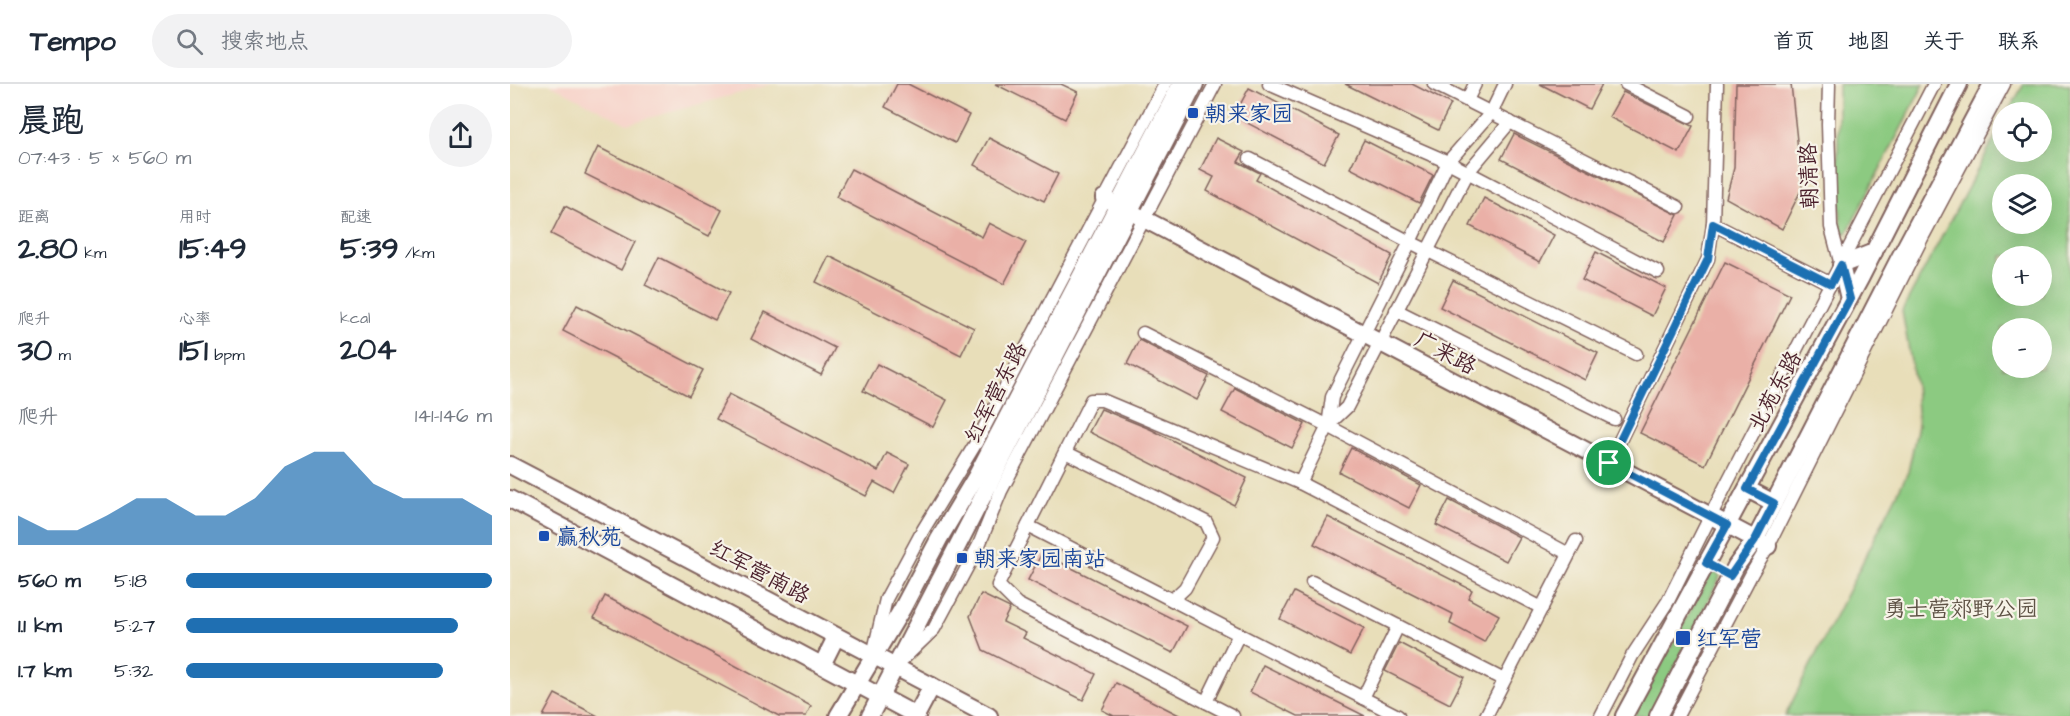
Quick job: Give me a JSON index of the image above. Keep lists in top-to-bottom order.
{
  "streets": {
    "main road": [
      "广来路",
      "北苑东路",
      "红军营东路",
      "红军营南路"
    ],
    "street": ["朝清路"]
  },
  "crossings": [
    ["广来路", "北苑东路"],
    ["广来路", "红军营东路"],
    ["红军营东路", "红军营南路"]
  ],
  "parks": ["勇士营郊野公园"],
  "places": {
    "transit": [
      "朝来家园",
      "赢秋苑",
      "朝来家园南站",
      "红军营"
    ]
  },
  "page": {
    "header": "Tempo",
    "search": "搜索地点",
    "nav": [
      "首页",
      "地图",
      "关于",
      "联系"
    ],
    "heading": ["晨跑", "07:43 · 5 × 560 m"],
    "map_buttons": ["+", "−"],
    "stats": [
      ["距离", "2.80 km"],
      ["用时", "15:49"],
      ["配速", "5:39 /km"],
      ["爬升", "30 m"],
      ["心率", "151 bpm"],
      ["kcal", "204"]
    ],
    "chart": ["爬升", "141–146 m"],
    "list": [
      {
        "name": "560 m",
        "note": "5:18"
      },
      {
        "name": "1.1 km",
        "note": "5:27"
      },
      {
        "name": "1.7 km",
        "note": "5:32"
      }
    ]
  }
}
